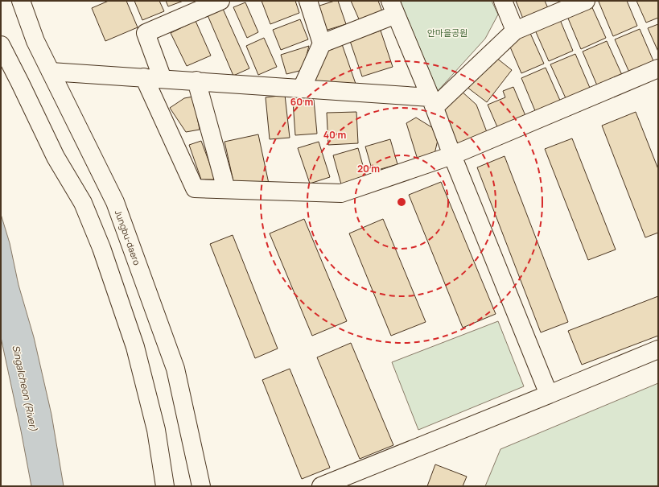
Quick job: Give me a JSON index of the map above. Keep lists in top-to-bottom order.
{
  "streets": {
    "street": ["Jungbu-daero"]
  },
  "water": ["Singalcheon (River)"],
  "parks": ["안마을공원"],
  "rings": ["60 m", "40 m", "20 m"]
}
